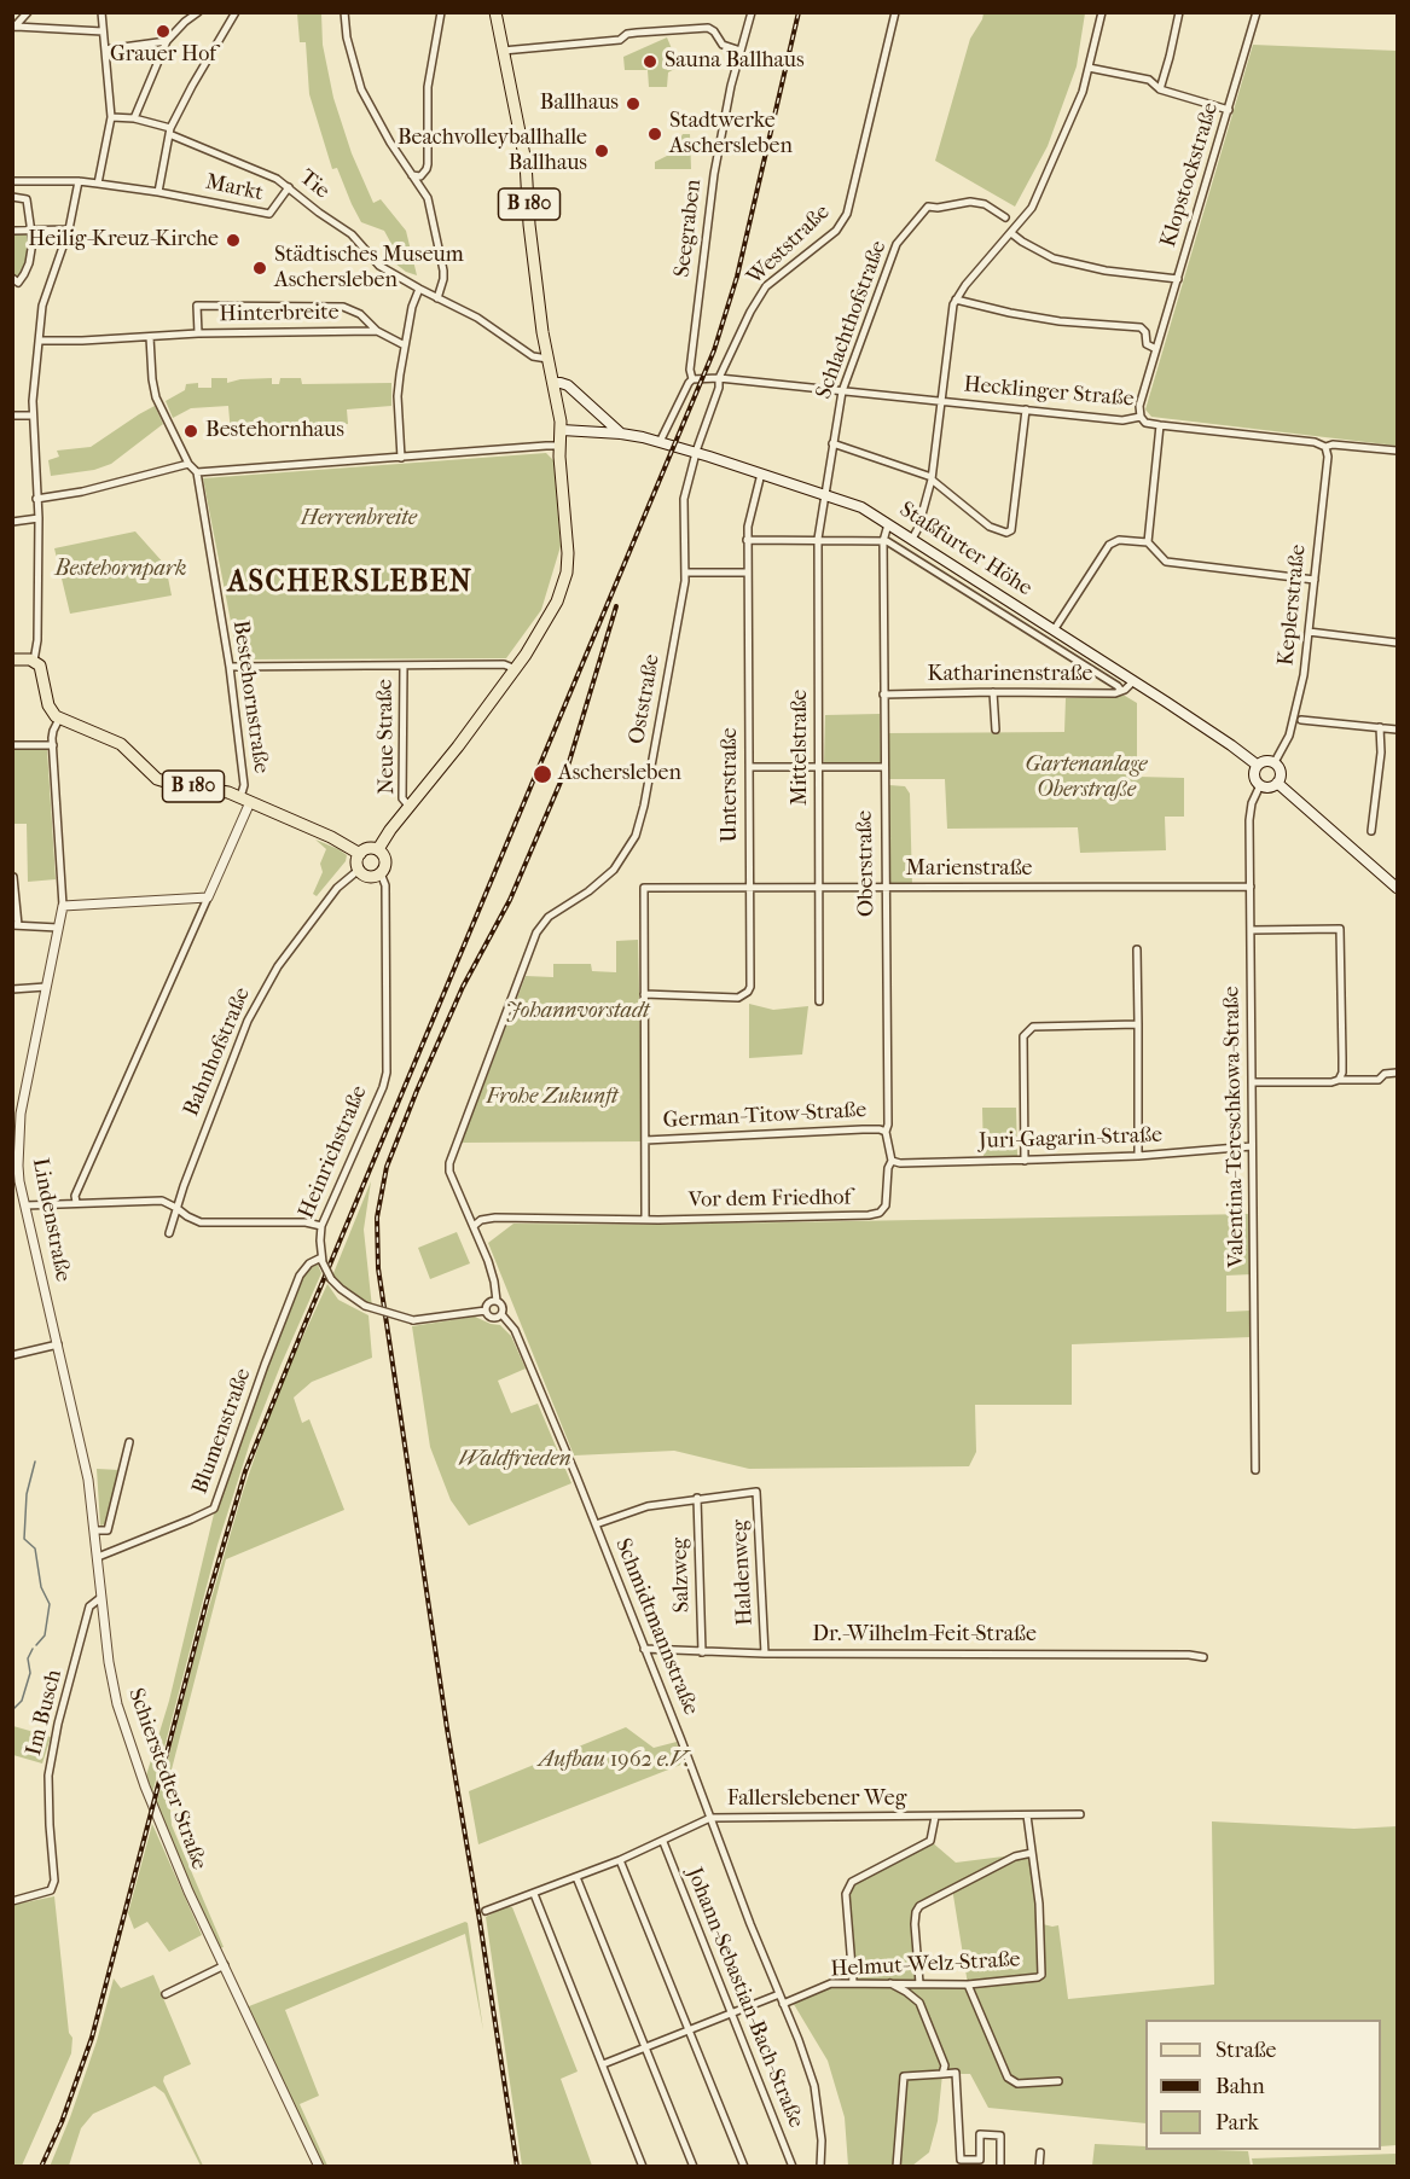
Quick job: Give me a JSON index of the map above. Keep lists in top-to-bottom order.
{
  "streets": {
    "main road": ["B 180", "Staßfurter Höhe"],
    "street": [
      "Klopstockstraße",
      "Tie",
      "Markt",
      "Seegraben",
      "Weststraße",
      "Hinterbreite",
      "Schlachthofstraße",
      "Hecklinger Straße",
      "Keplerstraße",
      "Katharinenstraße",
      "Bestehornstraße",
      "Oststraße",
      "Neue Straße",
      "Mittelstraße",
      "Unterstraße",
      "Oberstraße",
      "Marienstraße",
      "Bahnhofstraße",
      "German-Titow-Straße",
      "Valentina-Tereschkowa-Straße",
      "Juri-Gagarin-Straße",
      "Heinrichstraße",
      "Vor dem Friedhof",
      "Lindenstraße",
      "Blumenstraße",
      "Haldenweg",
      "Salzweg",
      "Schmidtmannstraße",
      "Dr.-Wilhelm-Feit-Straße",
      "Im Busch",
      "Schierstedter Straße",
      "Fallerslebener Weg",
      "Helmut-Welz-Straße",
      "Johann-Sebastian-Bach-Straße"
    ]
  },
  "crossings": [
    ["Klopstockstraße", "Hecklinger Straße"],
    ["Tie", "Markt"],
    ["Tie", "B 180"],
    ["B 180", "Staßfurter Höhe"],
    ["B 180", "Bestehornstraße"],
    ["B 180", "Neue Straße"],
    ["B 180", "Bahnhofstraße"],
    ["B 180", "Heinrichstraße"],
    ["B 180", "Lindenstraße"],
    ["Seegraben", "Hecklinger Straße"],
    ["Seegraben", "Staßfurter Höhe"],
    ["Weststraße", "Hecklinger Straße"],
    ["Weststraße", "Staßfurter Höhe"],
    ["Weststraße", "Oststraße"],
    ["Schlachthofstraße", "Hecklinger Straße"],
    ["Schlachthofstraße", "Staßfurter Höhe"],
    ["Schlachthofstraße", "Mittelstraße"],
    ["Hecklinger Straße", "Keplerstraße"],
    ["Staßfurter Höhe", "Keplerstraße"],
    ["Staßfurter Höhe", "Katharinenstraße"],
    ["Staßfurter Höhe", "Oststraße"],
    ["Staßfurter Höhe", "Mittelstraße"],
    ["Staßfurter Höhe", "Unterstraße"],
    ["Staßfurter Höhe", "Oberstraße"],
    ["Staßfurter Höhe", "Valentina-Tereschkowa-Straße"],
    ["Keplerstraße", "Valentina-Tereschkowa-Straße"],
    ["Katharinenstraße", "Oberstraße"],
    ["Oststraße", "Vor dem Friedhof"],
    ["Mittelstraße", "Marienstraße"],
    ["Unterstraße", "Marienstraße"],
    ["Oberstraße", "Marienstraße"],
    ["Oberstraße", "German-Titow-Straße"],
    ["Oberstraße", "Juri-Gagarin-Straße"],
    ["Oberstraße", "Vor dem Friedhof"],
    ["Marienstraße", "Valentina-Tereschkowa-Straße"],
    ["Bahnhofstraße", "Heinrichstraße"],
    ["Valentina-Tereschkowa-Straße", "Juri-Gagarin-Straße"],
    ["Heinrichstraße", "Blumenstraße"],
    ["Heinrichstraße", "Schmidtmannstraße"],
    ["Lindenstraße", "Blumenstraße"],
    ["Lindenstraße", "Im Busch"],
    ["Lindenstraße", "Schierstedter Straße"],
    ["Haldenweg", "Salzweg"],
    ["Haldenweg", "Dr.-Wilhelm-Feit-Straße"],
    ["Salzweg", "Dr.-Wilhelm-Feit-Straße"],
    ["Schmidtmannstraße", "Dr.-Wilhelm-Feit-Straße"],
    ["Schmidtmannstraße", "Fallerslebener Weg"],
    ["Schmidtmannstraße", "Helmut-Welz-Straße"],
    ["Im Busch", "Schierstedter Straße"],
    ["Fallerslebener Weg", "Helmut-Welz-Straße"],
    ["Fallerslebener Weg", "Johann-Sebastian-Bach-Straße"]
  ],
  "districts": ["ASCHERSLEBEN"],
  "parks": [
    "Herrenbreite",
    "Bestehornpark",
    "Gartenanlage Oberstraße",
    "Johannvorstadt",
    "Frohe Zukunft",
    "Waldfrieden",
    "Aufbau 1962 e.V."
  ],
  "places": [
    "Grauer Hof",
    "Sauna Ballhaus",
    "Ballhaus",
    "Stadtwerke Aschersleben",
    "Beachvolleyballhalle Ballhaus",
    "Heilig-Kreuz-Kirche",
    "Städtisches Museum Aschersleben",
    "Bestehornhaus",
    "Aschersleben"
  ],
  "legend": ["Straße", "Bahn", "Park"]
}
